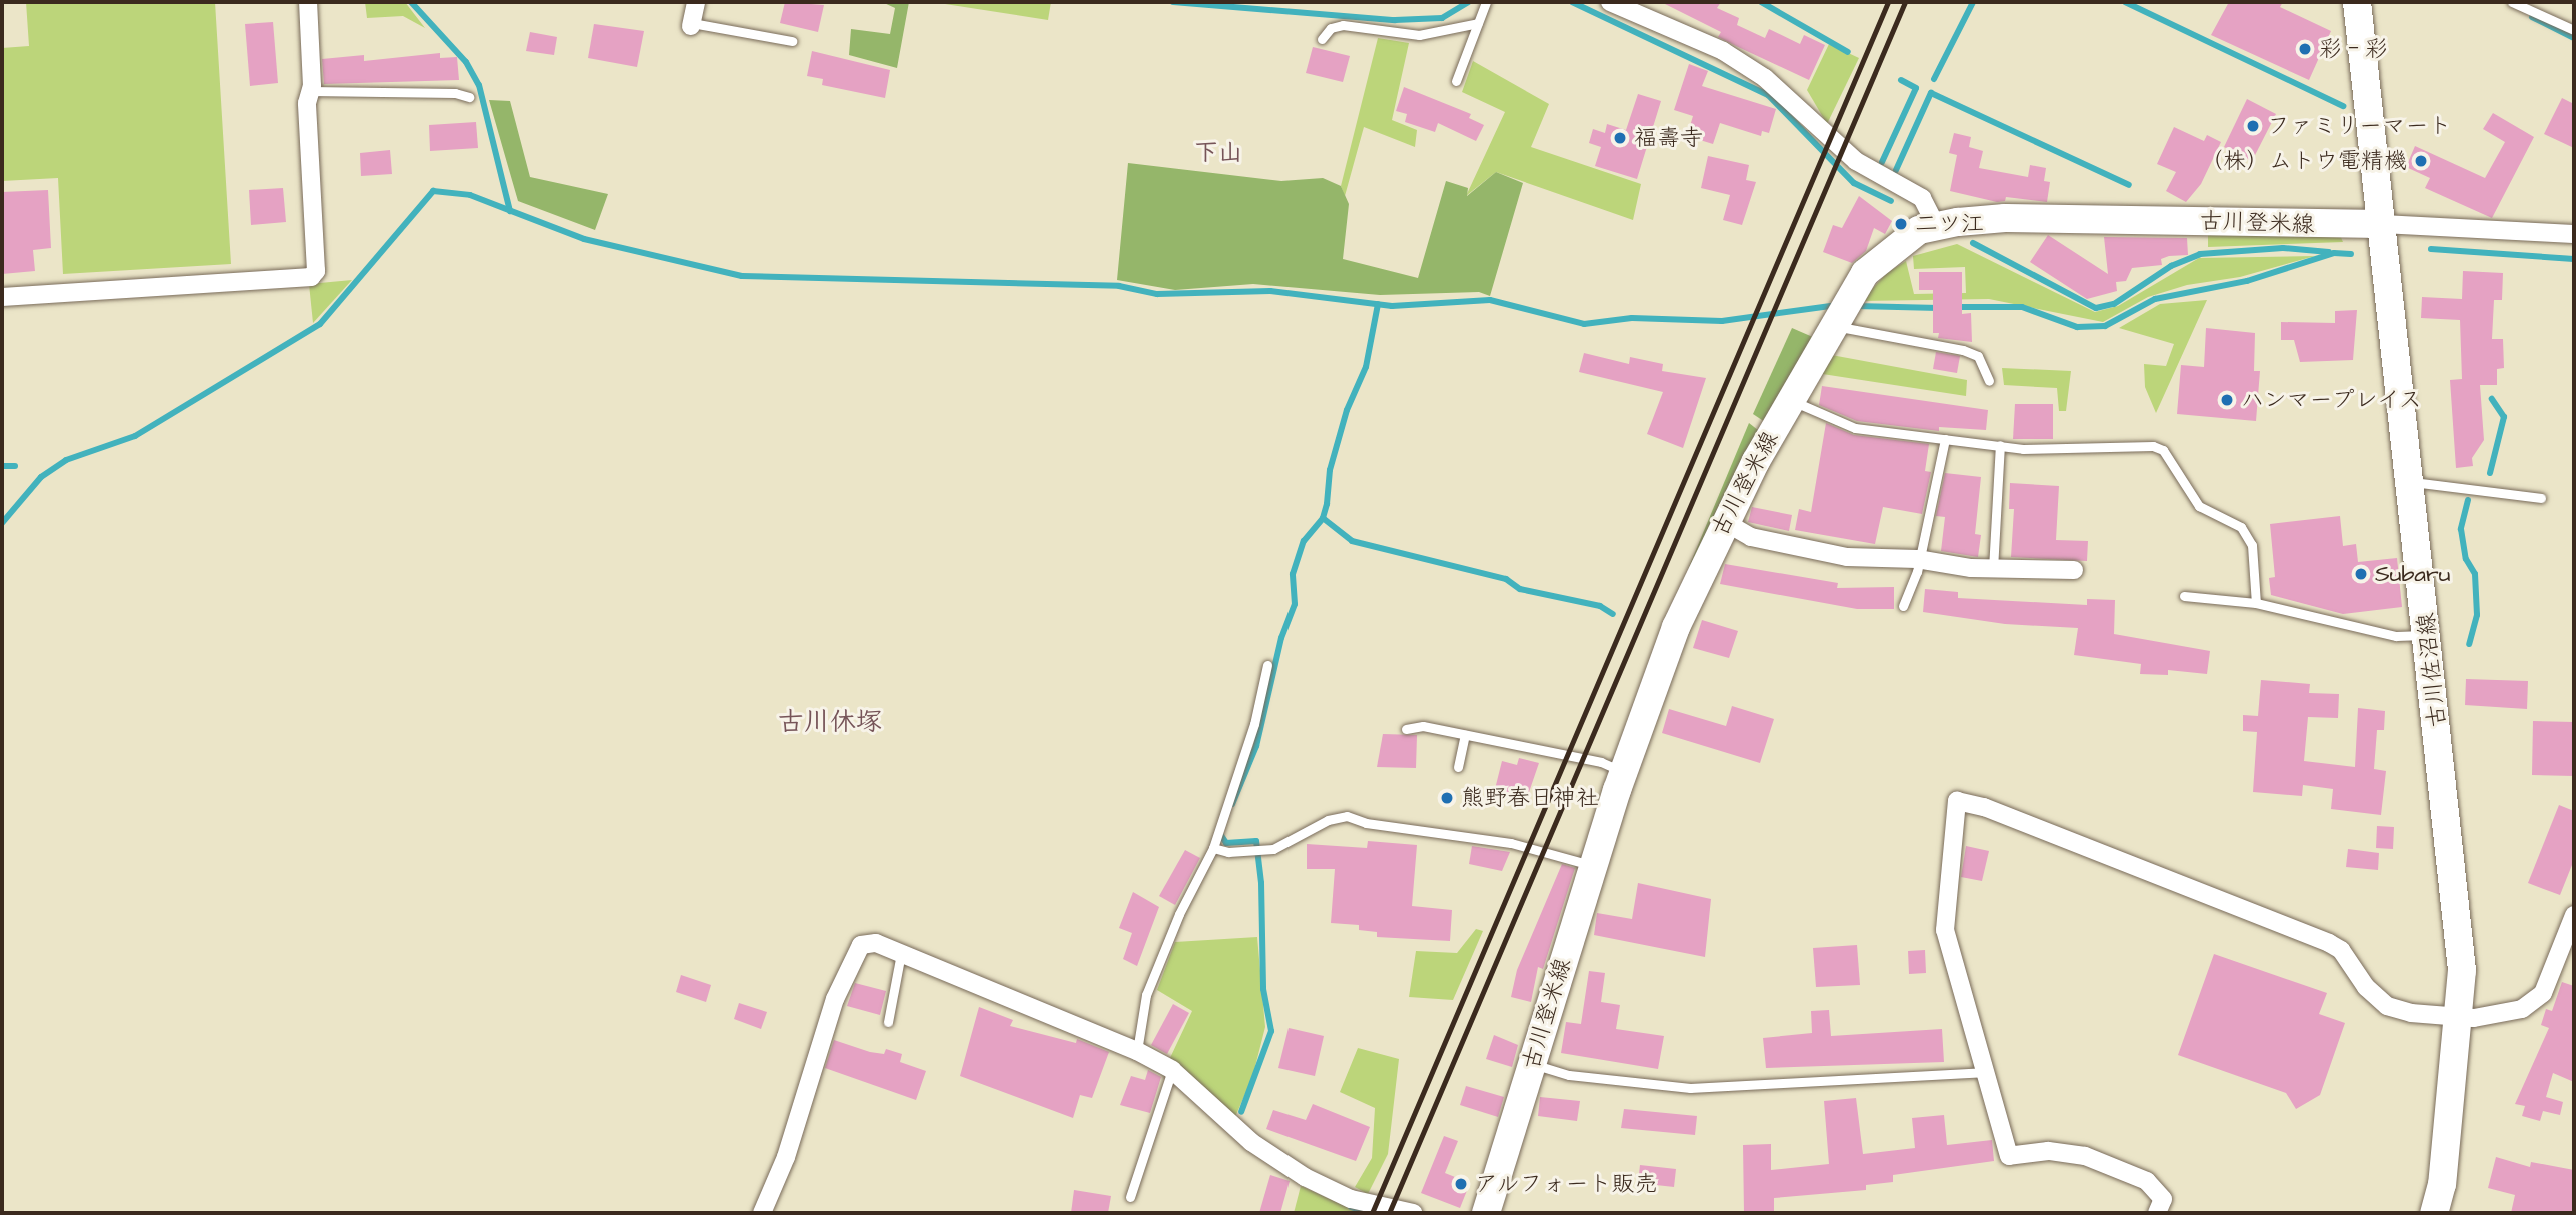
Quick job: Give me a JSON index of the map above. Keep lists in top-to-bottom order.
{
  "streets": {
    "main road": ["古川登米線", "古川佐沼線"]
  },
  "crossings": [
    ["古川登米線", "古川佐沼線"]
  ],
  "districts": ["下山", "古川休塚"],
  "places": [
    "彩‐彩",
    "ファミリーマート",
    "福壽寺",
    "（株）ムトウ電精機",
    "二ツ江",
    "ハンマープレイス",
    "Subaru",
    "熊野春日神社",
    "アルフォート販売"
  ]
}
